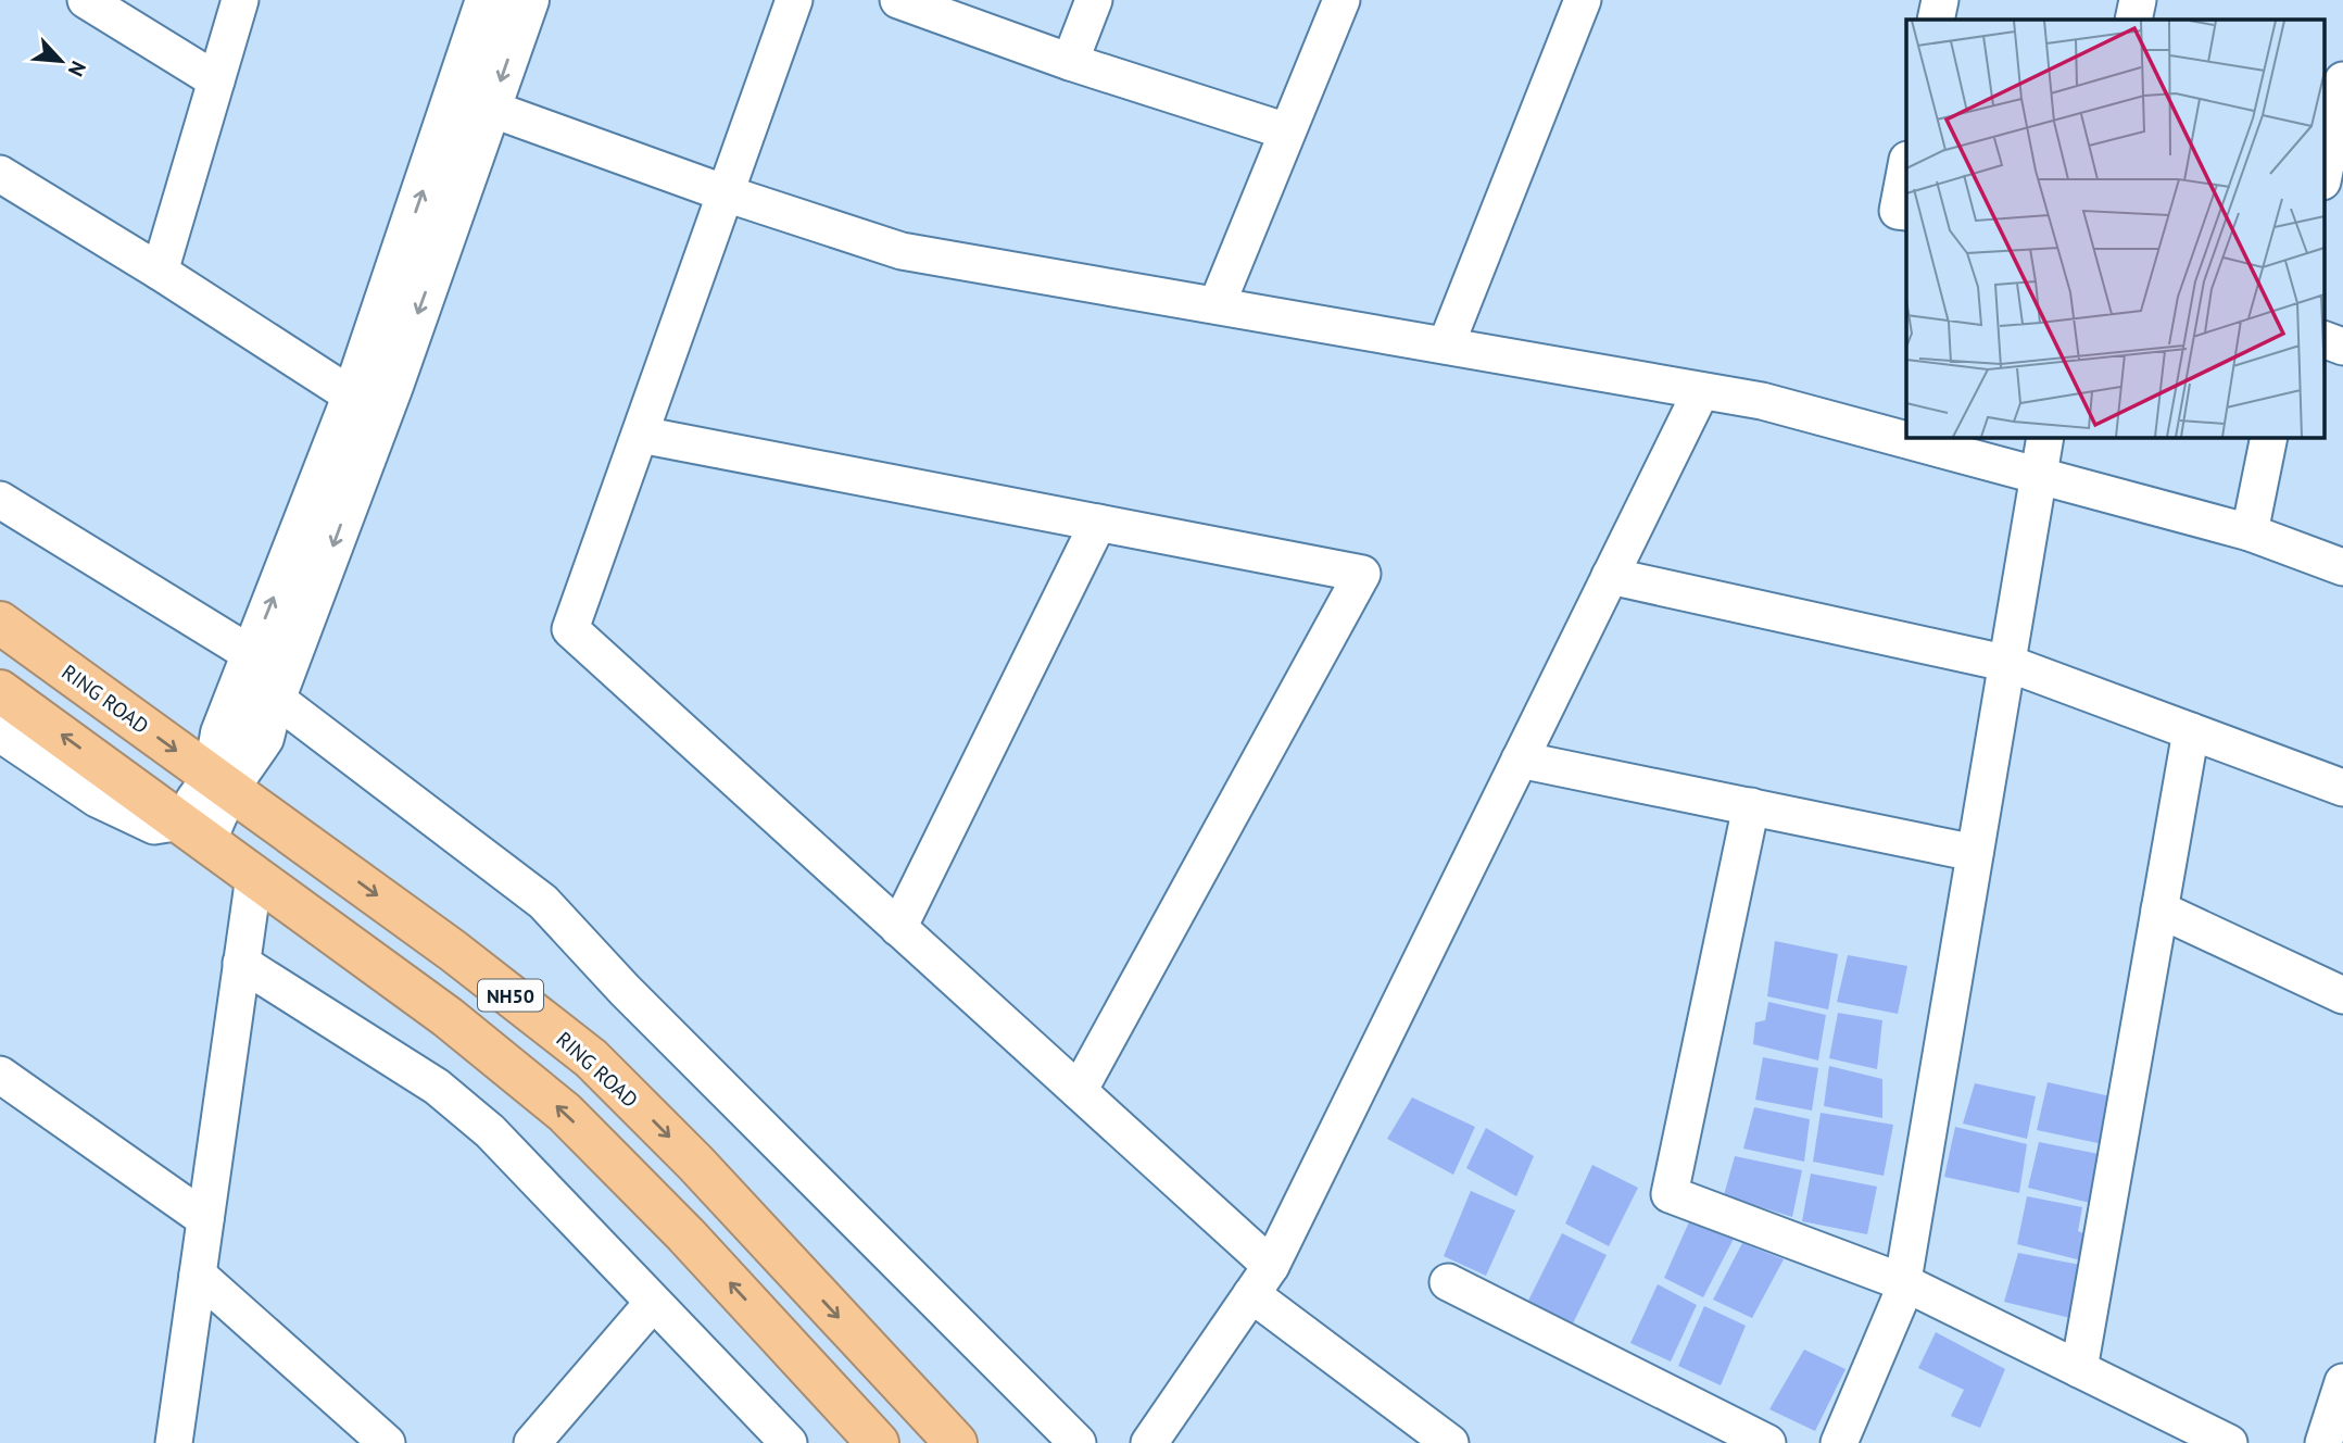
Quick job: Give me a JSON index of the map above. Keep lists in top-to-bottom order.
{
  "streets": {
    "highway": ["RING ROAD", "NH50"]
  },
  "north": "bottom right"
}
